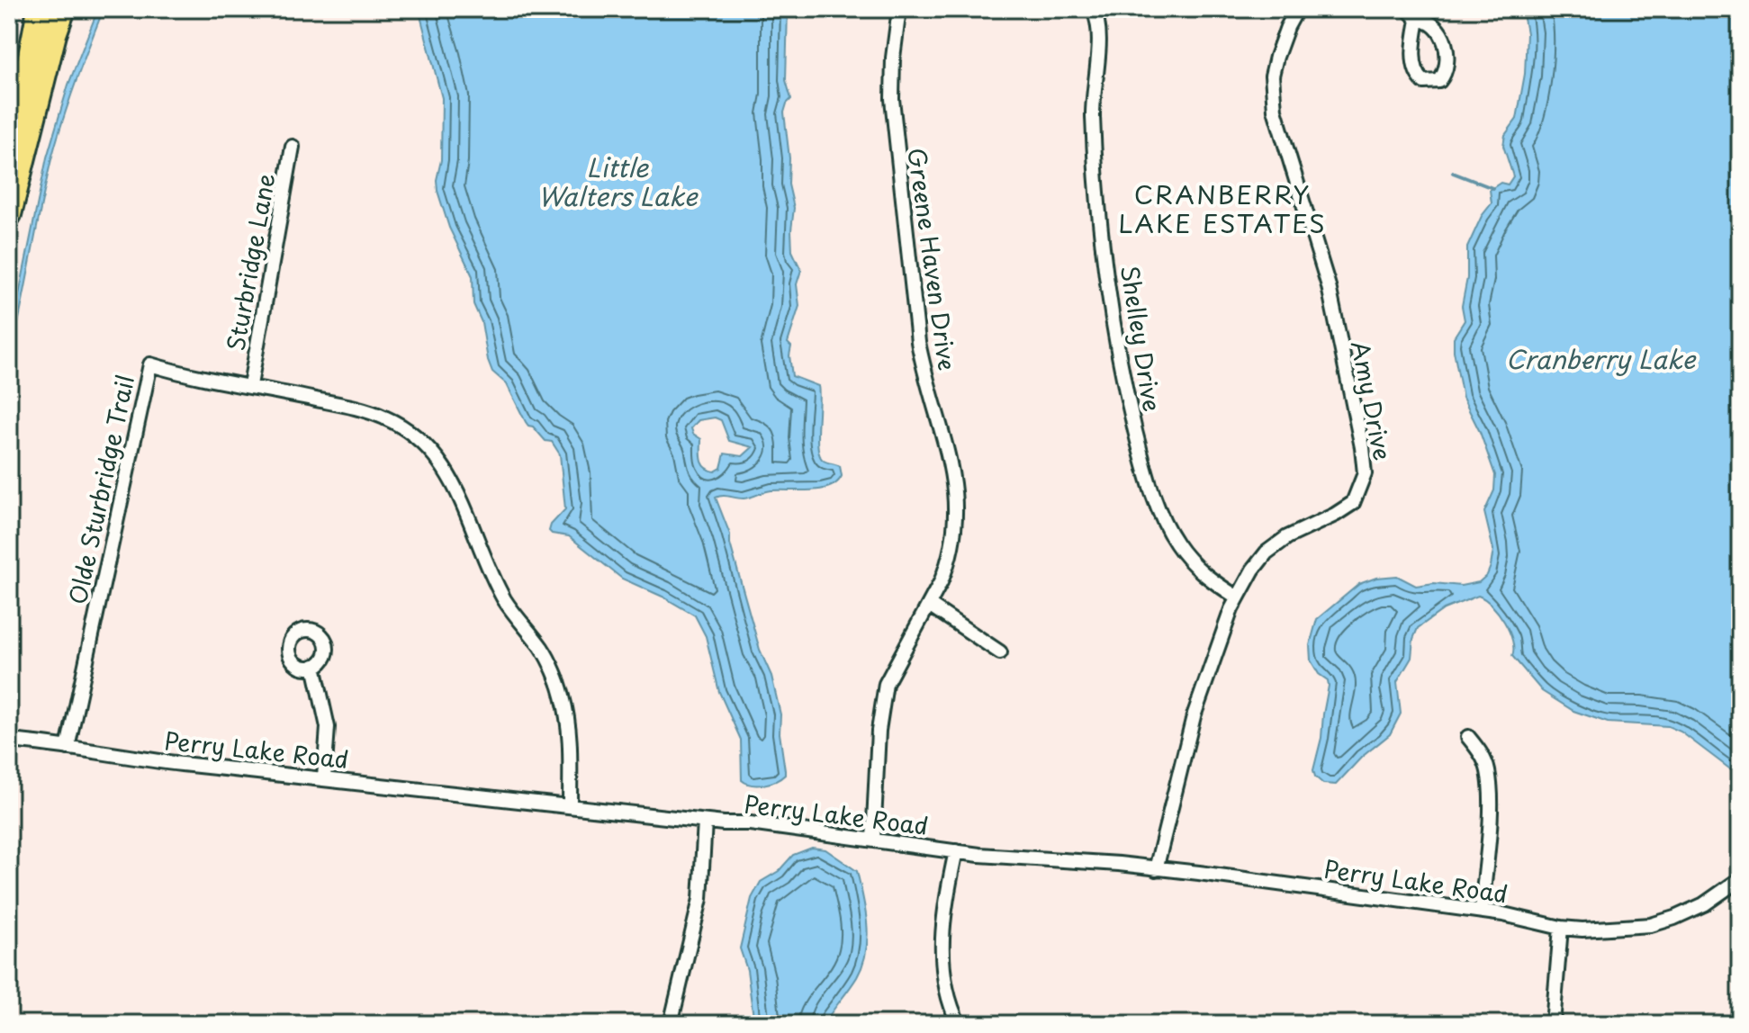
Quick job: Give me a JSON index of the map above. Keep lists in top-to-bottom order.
{
  "streets": {
    "street": [
      "Greene Haven Drive",
      "Sturbridge Lane",
      "Shelley Drive",
      "Amy Drive",
      "Olde Sturbridge Trail",
      "Perry Lake Road"
    ]
  },
  "crossings": [
    ["Greene Haven Drive", "Perry Lake Road"],
    ["Sturbridge Lane", "Olde Sturbridge Trail"],
    ["Shelley Drive", "Amy Drive"],
    ["Amy Drive", "Perry Lake Road"],
    ["Olde Sturbridge Trail", "Perry Lake Road"]
  ],
  "districts": ["CRANBERRY LAKE ESTATES"],
  "water": ["Little Walters Lake", "Cranberry Lake"]
}
